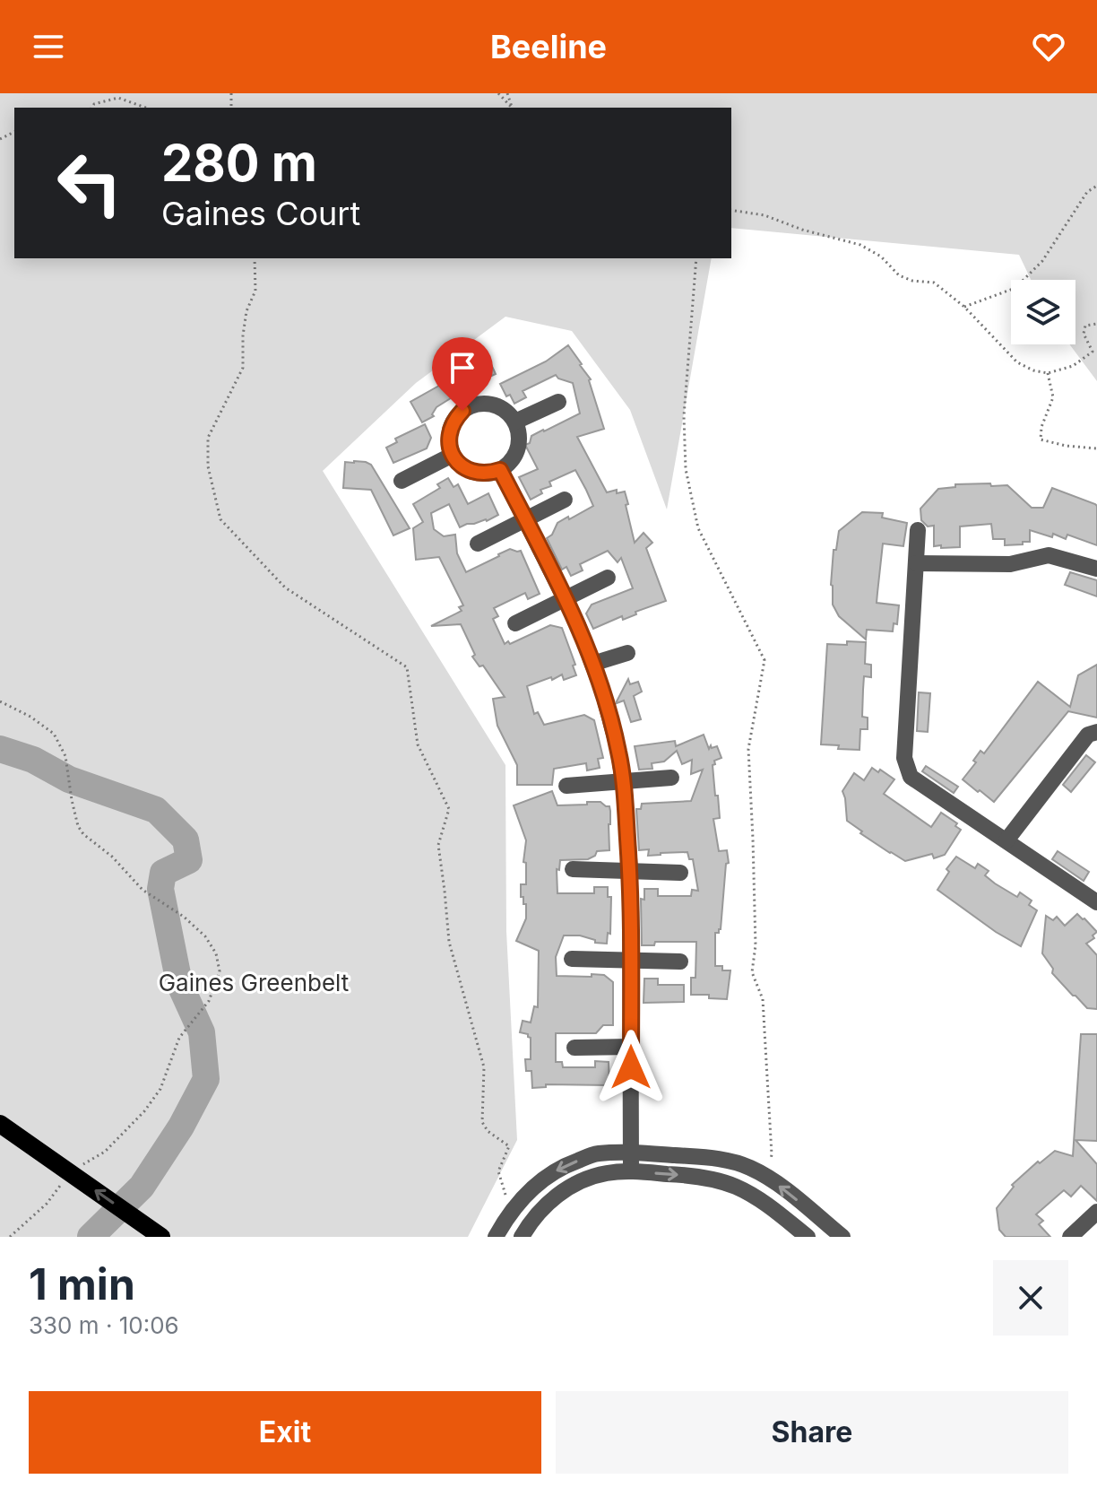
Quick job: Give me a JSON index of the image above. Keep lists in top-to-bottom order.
{
  "parks": ["Gaines Greenbelt"],
  "page": {
    "header": "Beeline",
    "turn": ["280 m", "Gaines Court"],
    "heading": ["1 min", "330 m · 10:06"],
    "buttons": ["Exit", "Share"]
  }
}
